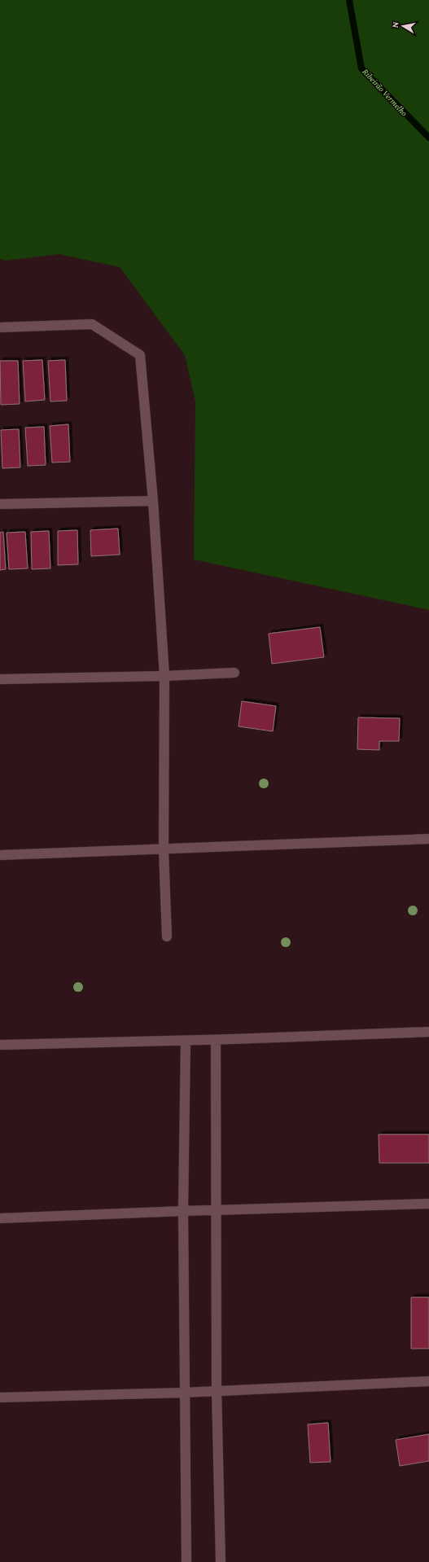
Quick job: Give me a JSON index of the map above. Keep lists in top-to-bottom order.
{
  "water": ["Ribeirão Vermelho"],
  "north": "left"
}
